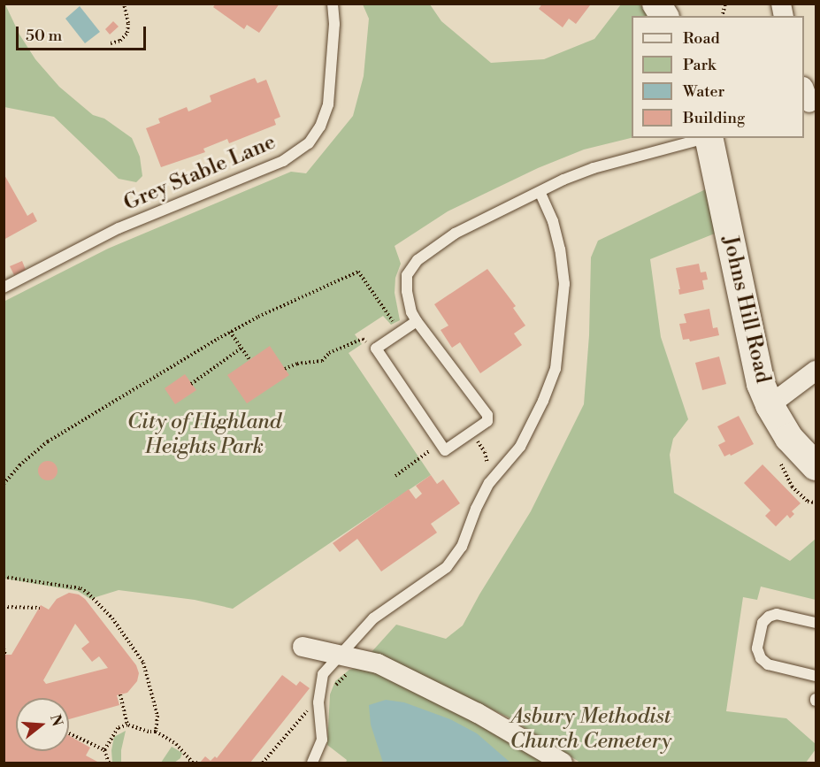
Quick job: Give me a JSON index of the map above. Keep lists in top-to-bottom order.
{
  "streets": {
    "street": ["Johns Hill Road"],
    "lane": ["Grey Stable Lane"]
  },
  "parks": ["City of Highland Heights Park", "Asbury Methodist Church Cemetery"],
  "legend": [
    "Road",
    "Park",
    "Water",
    "Building"
  ],
  "scale_bar": "50 m",
  "north": "right"
}
